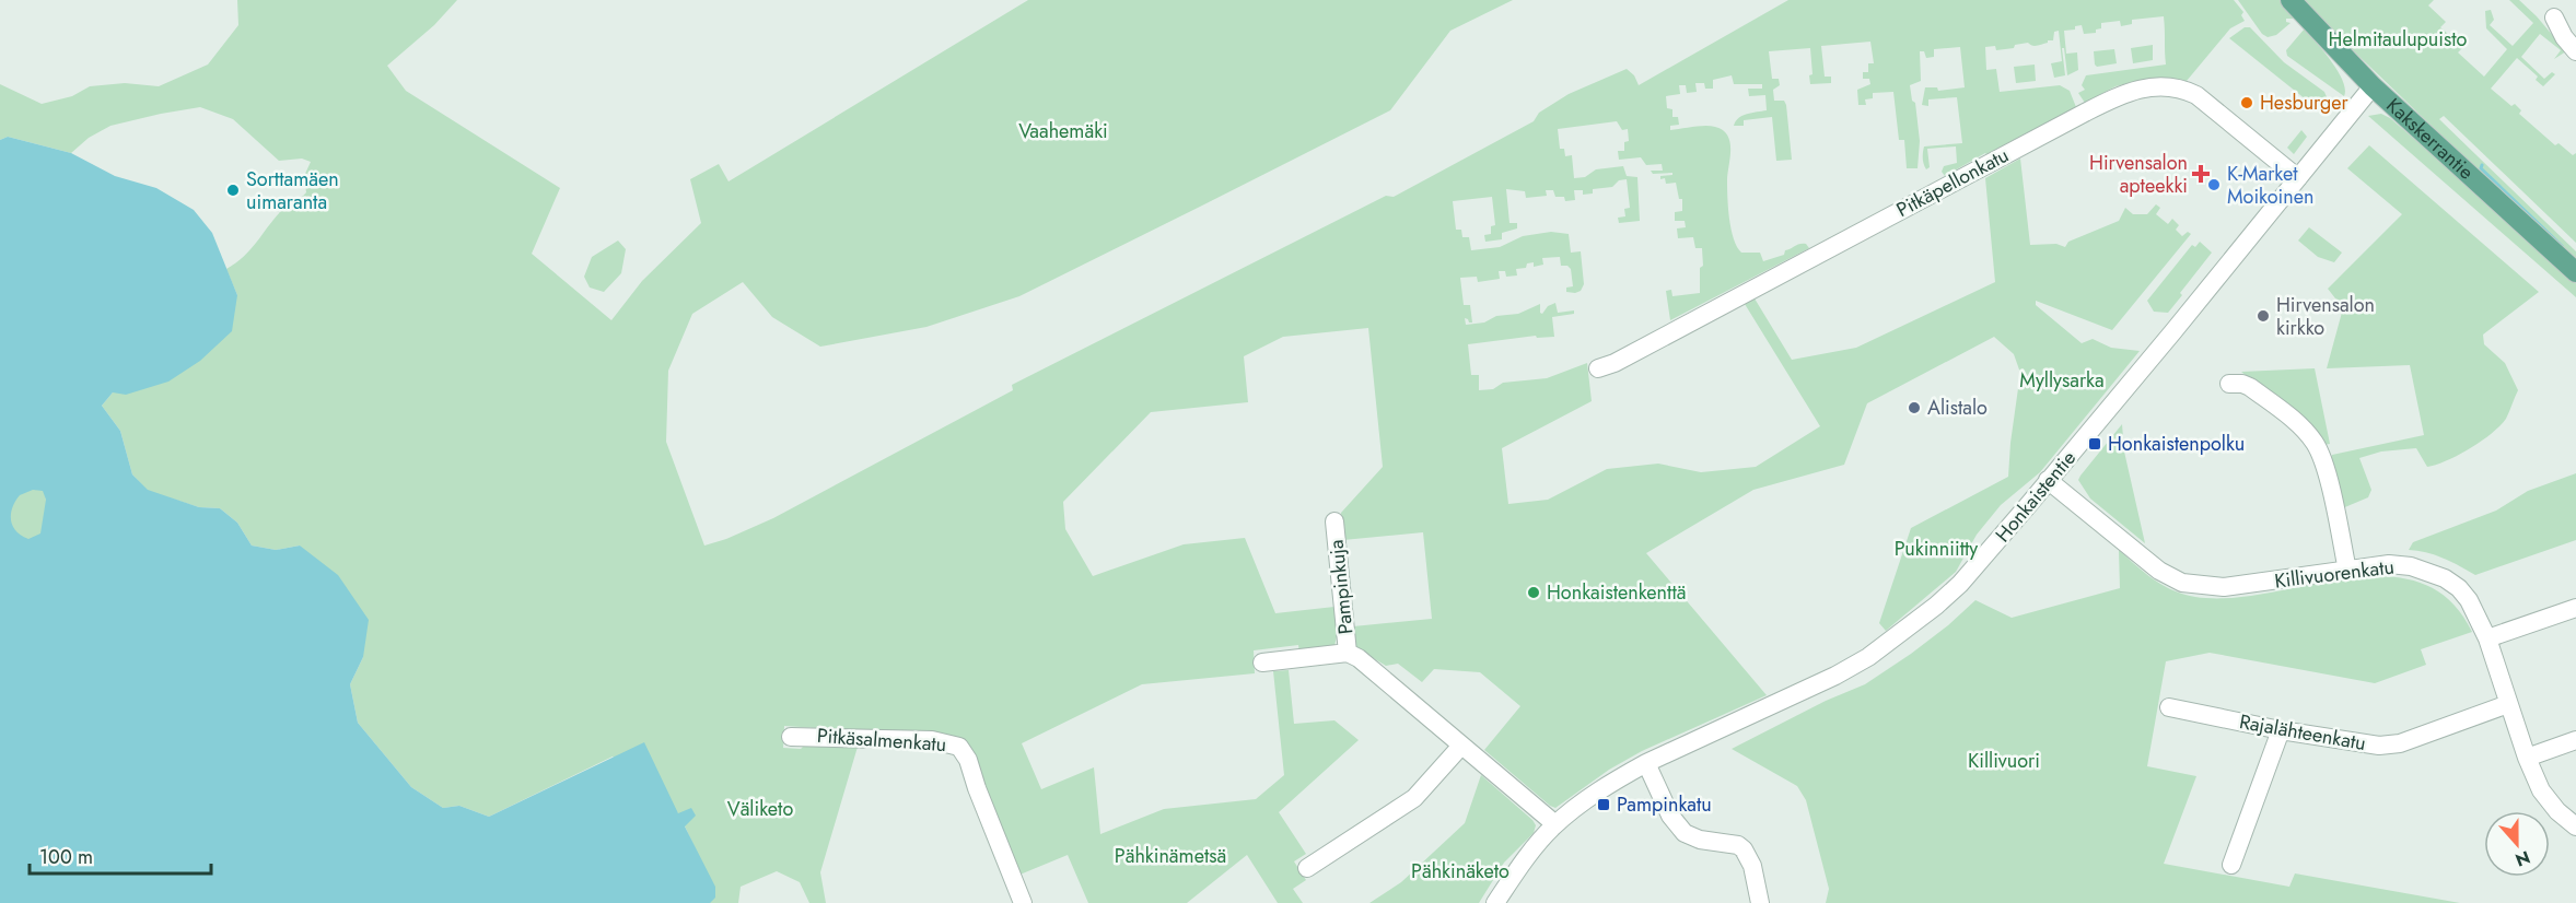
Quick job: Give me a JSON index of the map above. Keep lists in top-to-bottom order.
{
  "streets": {
    "main road": ["Kakskerrantie"],
    "street": [
      "Pitkäpellonkatu",
      "Honkaistentie",
      "Killivuorenkatu",
      "Pampinkuja",
      "Rajalähteenkatu",
      "Pitkäsalmenkatu"
    ]
  },
  "crossings": [
    ["Kakskerrantie", "Honkaistentie"],
    ["Pitkäpellonkatu", "Honkaistentie"],
    ["Honkaistentie", "Killivuorenkatu"],
    ["Killivuorenkatu", "Rajalähteenkatu"]
  ],
  "parks": [
    "Helmitaulupuisto",
    "Vaahemäki",
    "Myllysarka",
    "Pukinniitty",
    "Killivuori",
    "Väliketo",
    "Pähkinämetsä",
    "Pähkinäketo"
  ],
  "places": {
    "other": [
      "Hesburger",
      "K-Market Moikoinen",
      "Sorttamäen uimaranta",
      "Hirvensalon kirkko",
      "Alistalo",
      "Honkaistenkenttä"
    ],
    "health": ["Hirvensalon apteekki"],
    "transit": ["Honkaistenpolku", "Pampinkatu"]
  },
  "scale_bar": "100 m",
  "north": "bottom"
}
